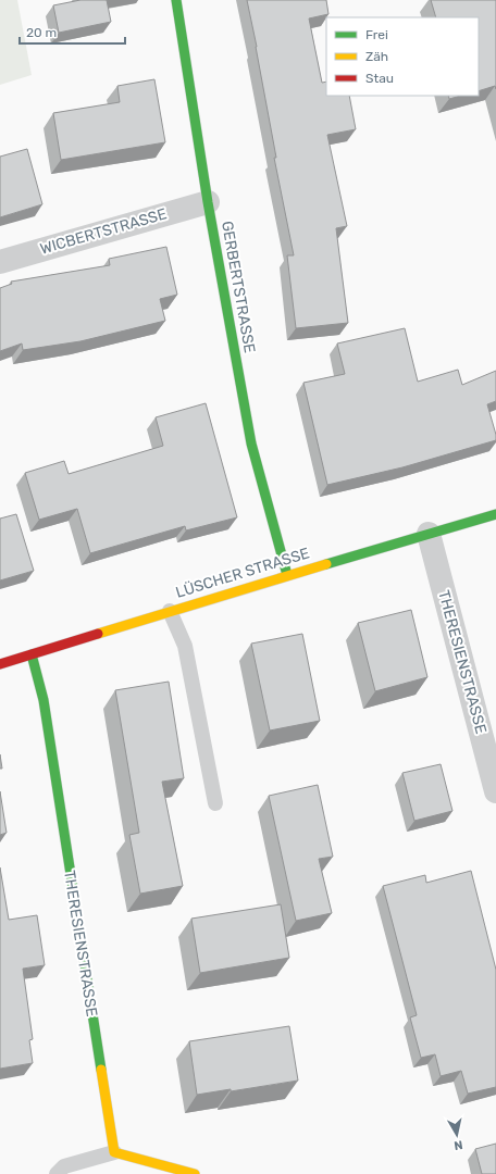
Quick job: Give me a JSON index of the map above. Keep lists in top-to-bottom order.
{
  "streets": {
    "street": [
      "WICBERTSTRASSE",
      "GERBERTSTRASSE",
      "LÜSCHER STRASSE",
      "THERESIENSTRASSE"
    ]
  },
  "crossings": [
    ["WICBERTSTRASSE", "GERBERTSTRASSE"],
    ["GERBERTSTRASSE", "LÜSCHER STRASSE"],
    ["LÜSCHER STRASSE", "THERESIENSTRASSE"]
  ],
  "legend": ["Frei", "Zäh", "Stau"],
  "scale_bar": "20 m",
  "north": "bottom"
}
